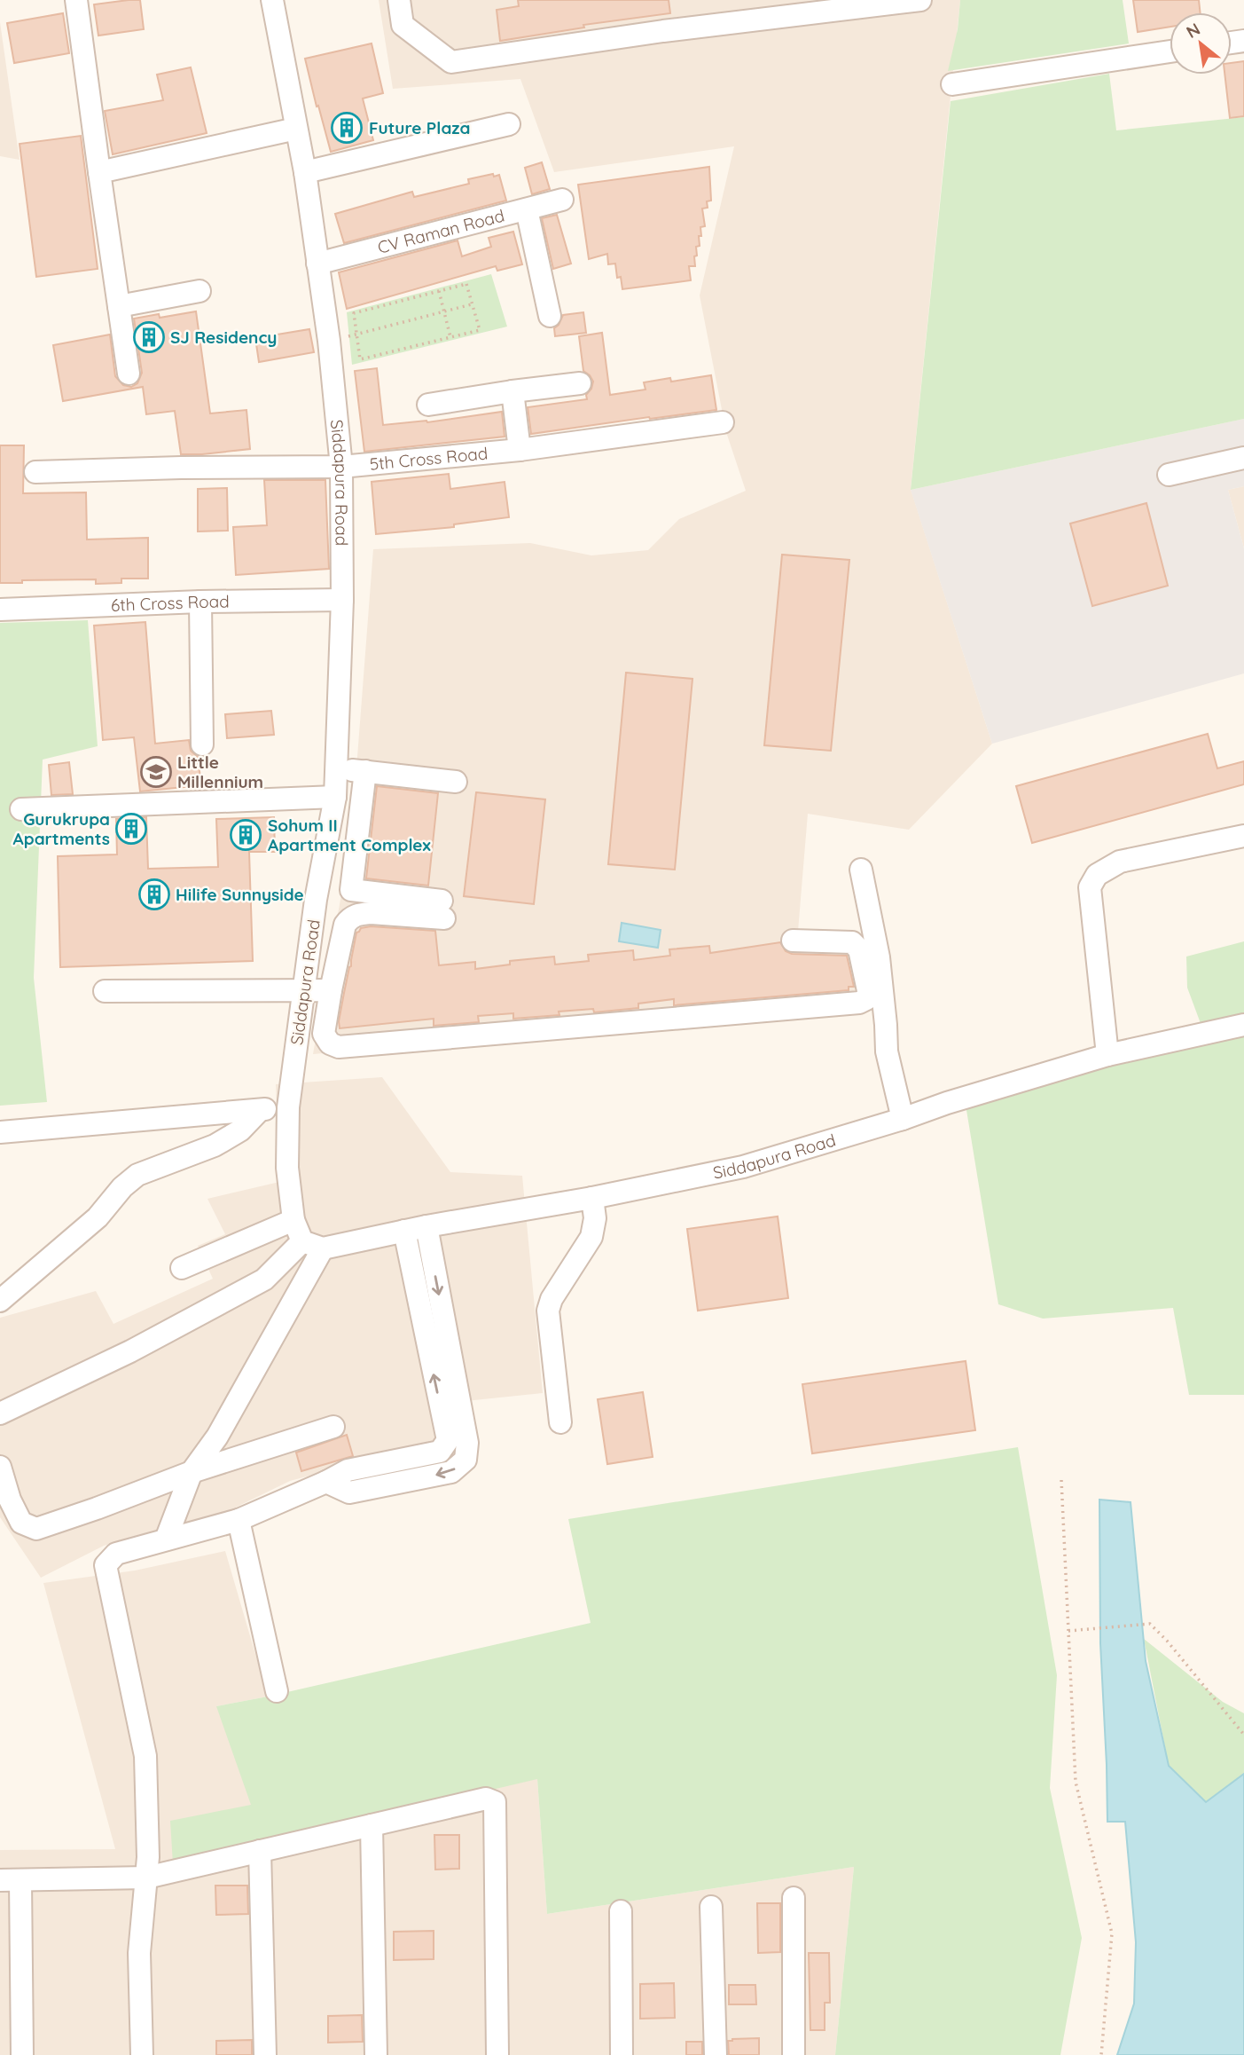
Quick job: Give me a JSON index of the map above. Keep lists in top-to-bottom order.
{
  "streets": {
    "street": [
      "CV Raman Road",
      "5th Cross Road",
      "Siddapura Road",
      "6th Cross Road"
    ]
  },
  "crossings": [
    ["CV Raman Road", "Siddapura Road"],
    ["5th Cross Road", "Siddapura Road"],
    ["Siddapura Road", "6th Cross Road"]
  ],
  "places": {
    "building": [
      "Future Plaza",
      "SJ Residency",
      "Gurukrupa Apartments",
      "Sohum II Apartment Complex",
      "Hilife Sunnyside"
    ],
    "school or university": ["Little Millennium"]
  },
  "north": "top left"
}
